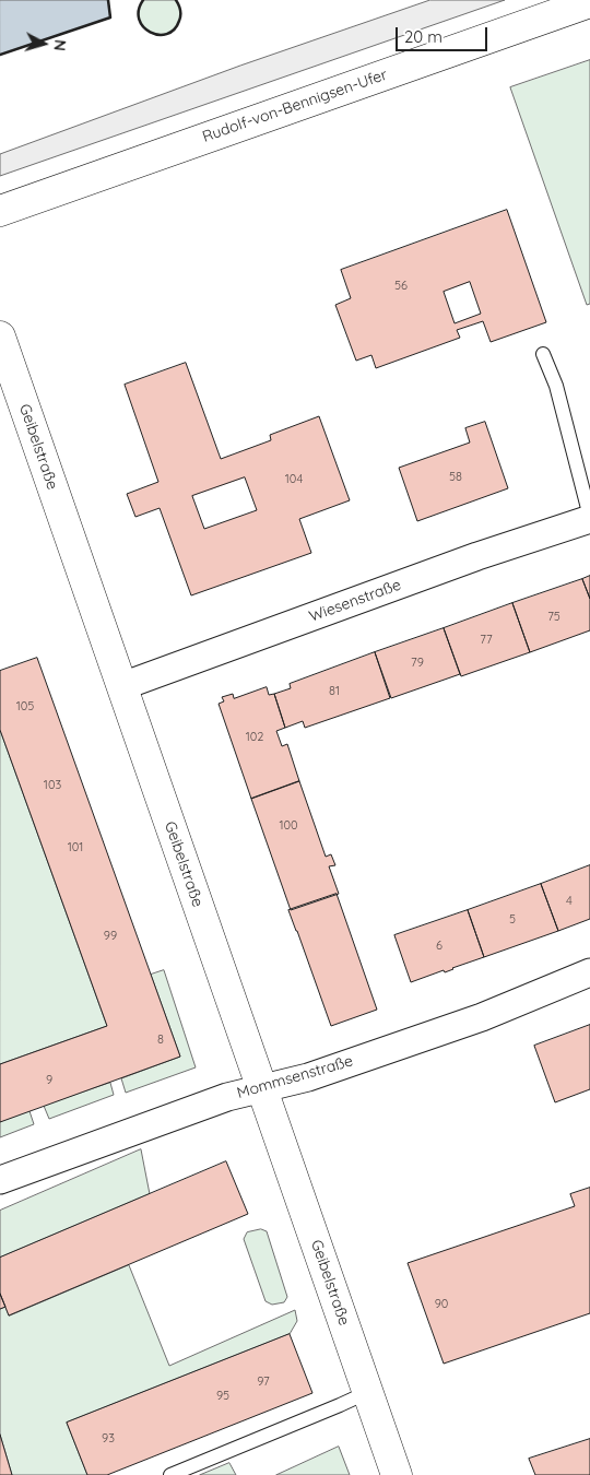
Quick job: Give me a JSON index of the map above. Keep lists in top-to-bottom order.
{
  "streets": {
    "street": [
      "Rudolf-von-Bennigsen-Ufer",
      "Geibelstraße",
      "Wiesenstraße",
      "Mommsenstraße"
    ]
  },
  "crossings": [
    ["Geibelstraße", "Wiesenstraße"],
    ["Geibelstraße", "Mommsenstraße"]
  ],
  "house_numbers": [
    "56",
    "58",
    "104",
    "75",
    "77",
    "79",
    "81",
    "105",
    "102",
    "103",
    "100",
    "101",
    "4",
    "5",
    "99",
    "6",
    "8",
    "9",
    "90",
    "97",
    "95",
    "93"
  ],
  "scale_bar": "20 m",
  "north": "right"
}
